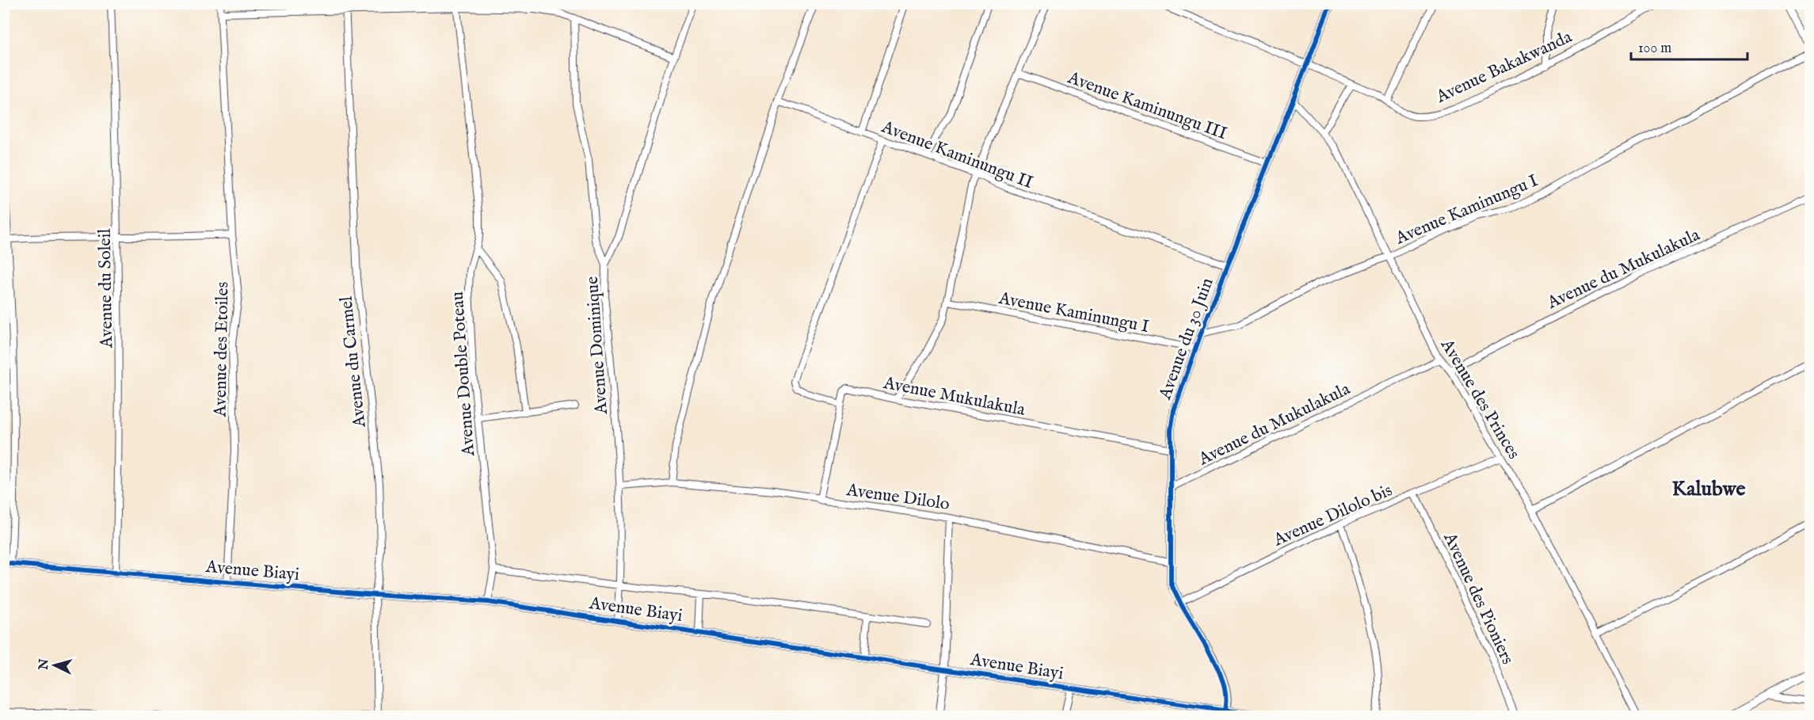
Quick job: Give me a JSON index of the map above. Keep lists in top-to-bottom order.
{
  "streets": {
    "street": [
      "Avenue Bakakwanda",
      "Avenue Kaminungu III",
      "Avenue Kaminungu II",
      "Avenue Kaminungu I",
      "Avenue du Mukulakula",
      "Avenue du Soleil",
      "Avenue du 30 Juin",
      "Avenue Dominique",
      "Avenue des Etoiles",
      "Avenue du Carmel",
      "Avenue Double Poteau",
      "Avenue Mukulakula",
      "Avenue des Princes",
      "Avenue Dilolo",
      "Avenue Dilolo bis",
      "Avenue Biayi",
      "Avenue des Pioniers"
    ]
  },
  "crossings": [
    ["Avenue Bakakwanda", "Avenue du 30 Juin"],
    ["Avenue Kaminungu III", "Avenue du 30 Juin"],
    ["Avenue Kaminungu II", "Avenue du 30 Juin"],
    ["Avenue Kaminungu I", "Avenue du 30 Juin"],
    ["Avenue Kaminungu I", "Avenue des Princes"],
    ["Avenue du Mukulakula", "Avenue du 30 Juin"],
    ["Avenue du Mukulakula", "Avenue des Princes"],
    ["Avenue du Soleil", "Avenue Biayi"],
    ["Avenue du 30 Juin", "Avenue Mukulakula"],
    ["Avenue du 30 Juin", "Avenue des Princes"],
    ["Avenue du 30 Juin", "Avenue Dilolo"],
    ["Avenue du 30 Juin", "Avenue Dilolo bis"],
    ["Avenue du 30 Juin", "Avenue Biayi"],
    ["Avenue Dominique", "Avenue Dilolo"],
    ["Avenue Dominique", "Avenue Biayi"],
    ["Avenue des Etoiles", "Avenue Biayi"],
    ["Avenue du Carmel", "Avenue Biayi"],
    ["Avenue Double Poteau", "Avenue Biayi"],
    ["Avenue Mukulakula", "Avenue Dilolo"],
    ["Avenue des Princes", "Avenue Dilolo bis"],
    ["Avenue Dilolo bis", "Avenue des Pioniers"]
  ],
  "districts": ["Kalubwe"],
  "scale_bar": "100 m",
  "north": "left"
}
